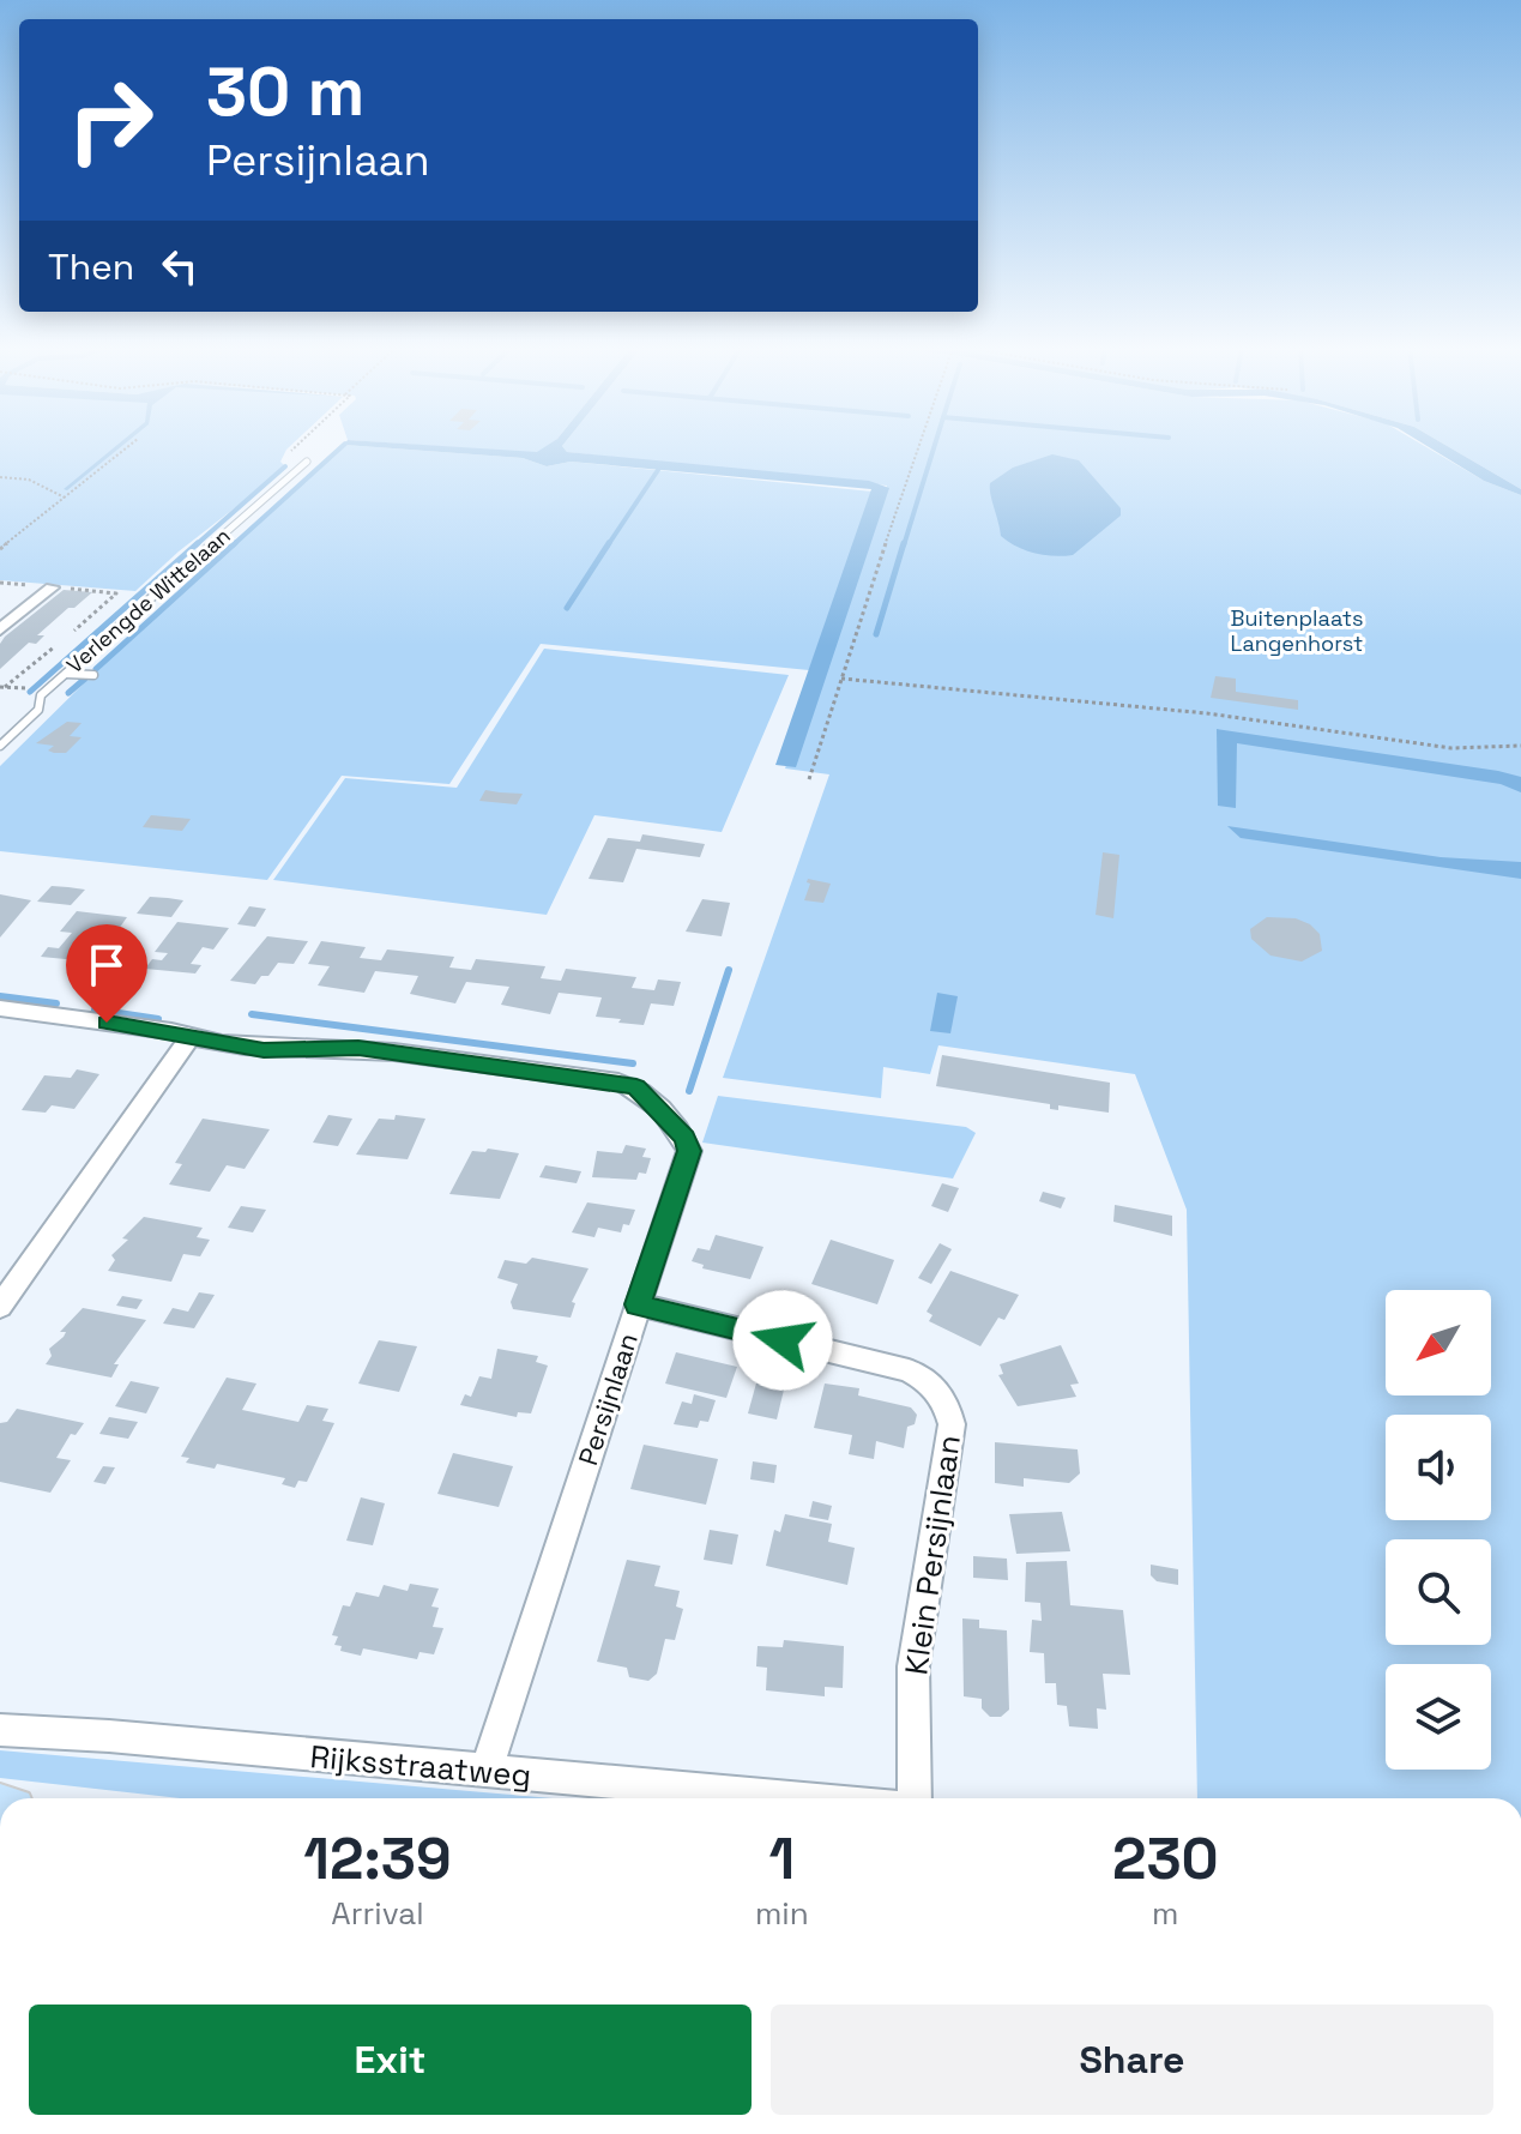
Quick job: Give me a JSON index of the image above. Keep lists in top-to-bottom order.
{
  "streets": {
    "street": ["Persijnlaan", "Klein Persijnlaan", "Rijksstraatweg"],
    "lane": ["Verlengde Wittelaan"]
  },
  "crossings": [
    ["Persijnlaan", "Klein Persijnlaan"],
    ["Persijnlaan", "Rijksstraatweg"]
  ],
  "parks": ["Buitenplaats Langenhorst"],
  "north": "bottom left",
  "page": {
    "turn": ["30 m", "Persijnlaan"],
    "then": "Then",
    "eta": [
      "12:39",
      "Arrival",
      "1",
      "min",
      "230",
      "m"
    ],
    "buttons": ["Exit", "Share"]
  }
}
